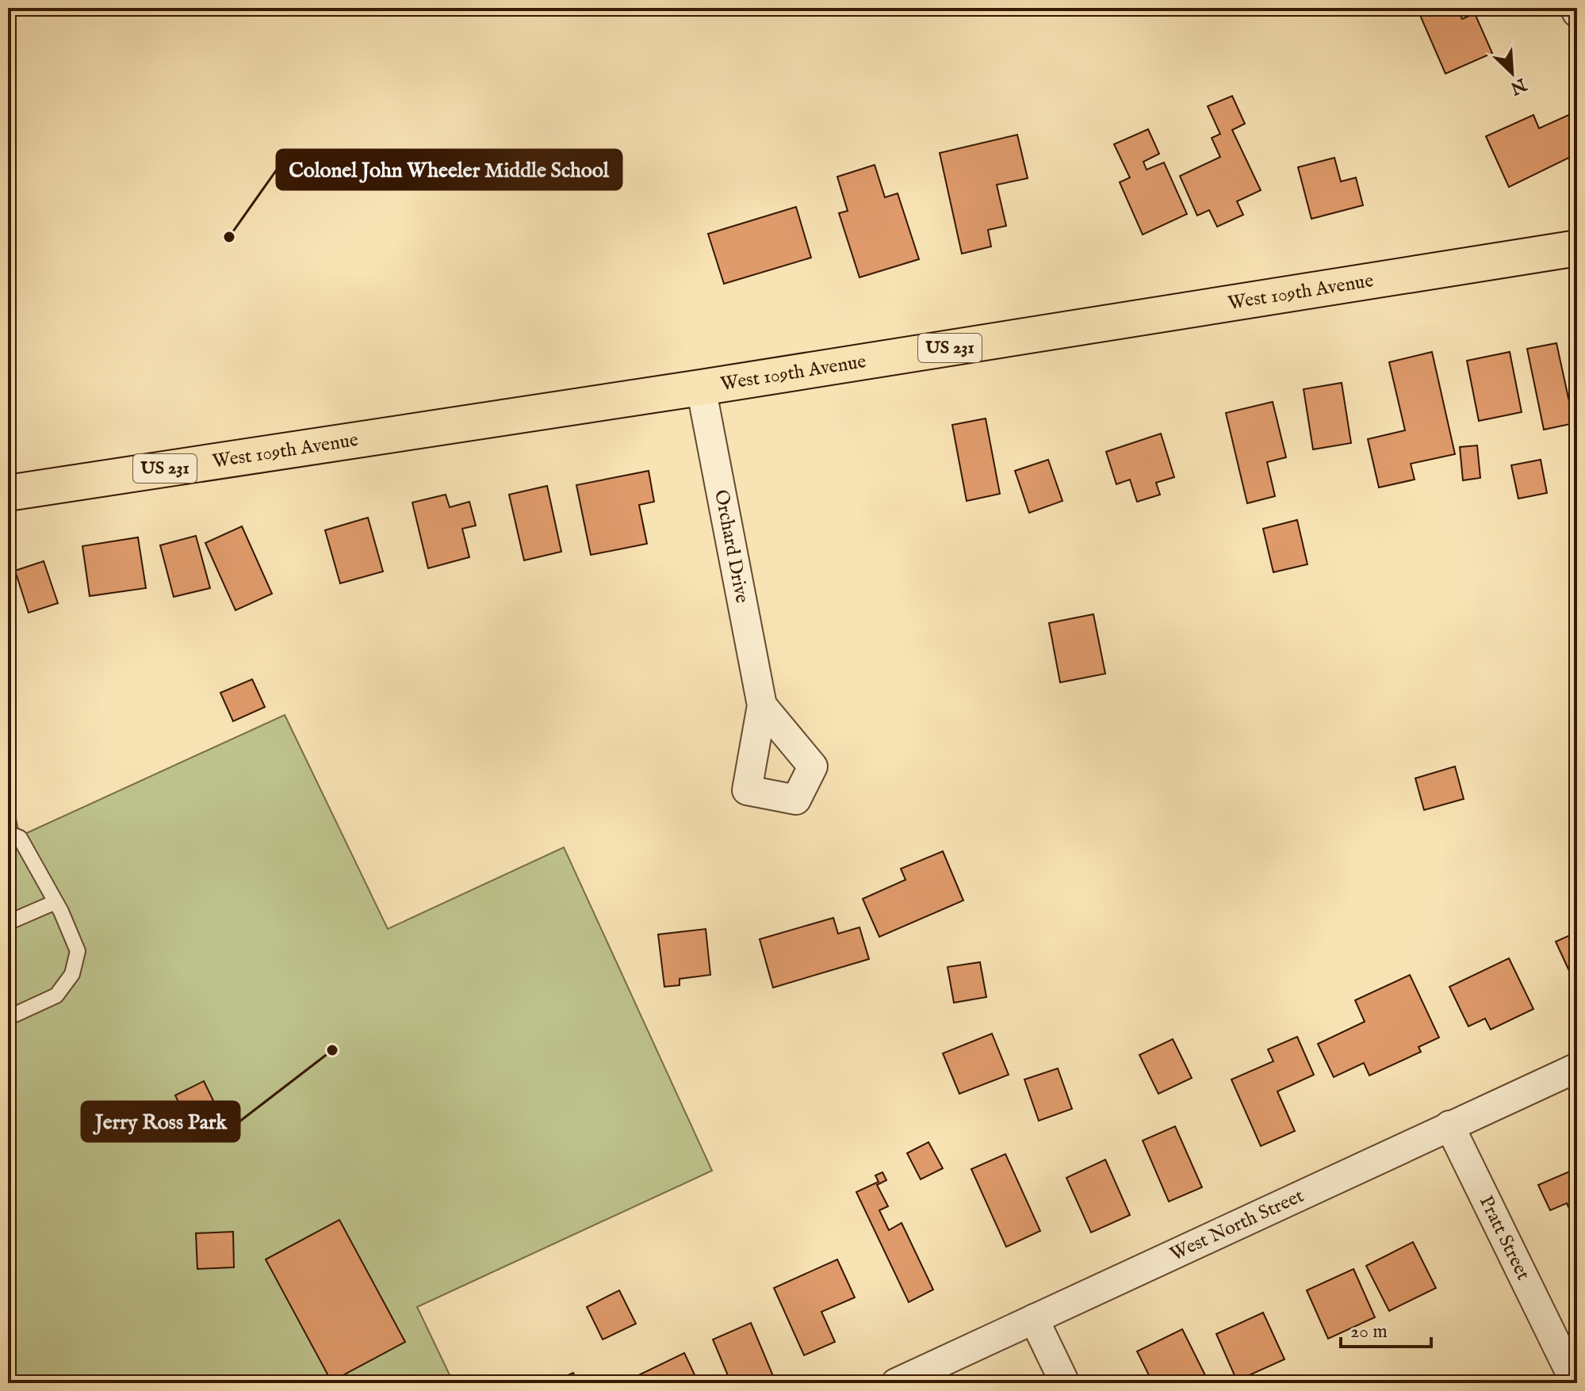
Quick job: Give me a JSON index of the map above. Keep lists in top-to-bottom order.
{
  "streets": {
    "main road": ["West 109th Avenue", "US 231"],
    "street": ["Orchard Drive", "West North Street", "Pratt Street"]
  },
  "crossings": [
    ["West 109th Avenue", "Orchard Drive"],
    ["West North Street", "Pratt Street"]
  ],
  "places": ["Colonel John Wheeler Middle School", "Jerry Ross Park"],
  "scale_bar": "20 m",
  "north": "bottom right"
}
